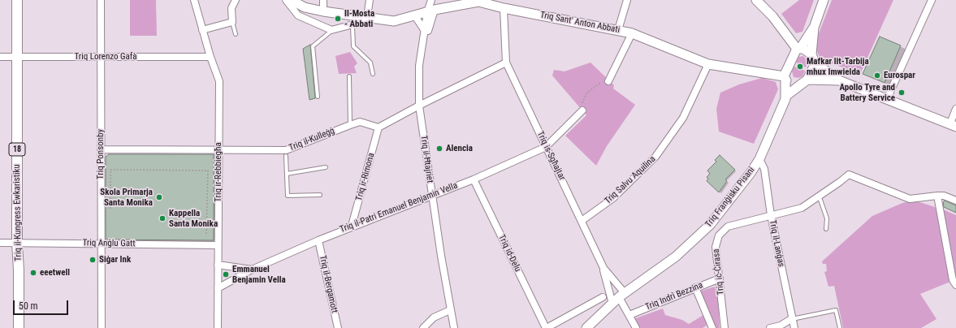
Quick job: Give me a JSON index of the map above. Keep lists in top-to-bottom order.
{
  "streets": {
    "main road": ["18", "Triq il-Kungress Ewkaristiku"],
    "street": [
      "Triq Sant' Anton Abbati",
      "Triq Lorenzo Gafà",
      "Triq il-Kulleġġ",
      "Triq Ponsonby",
      "Triq is-Sgħajtar",
      "Triq il-Ħtajriet",
      "Triq ir-Rebbiegħa",
      "Triq ir-Rimona",
      "Triq Salvu Aquilina",
      "Triq Franġisku Pisani",
      "Triq il-Patri Emanuel Benjamin Vella",
      "Triq Anġlu Gatt",
      "Triq il-Lanġas",
      "Triq id-Delu",
      "Triq iċ-Ċirasa",
      "Triq il-Bergamott",
      "Triq Indrì Bezzina"
    ]
  },
  "crossings": [
    ["Triq Sant' Anton Abbati", "Triq is-Sgħajtar"],
    ["Triq Sant' Anton Abbati", "Triq il-Ħtajriet"],
    ["Triq Sant' Anton Abbati", "Triq Salvu Aquilina"],
    ["Triq Sant' Anton Abbati", "Triq Franġisku Pisani"],
    ["Triq Lorenzo Gafà", "Triq Ponsonby"],
    ["Triq Lorenzo Gafà", "Triq ir-Rebbiegħa"],
    ["Triq Lorenzo Gafà", "Triq il-Kungress Ewkaristiku"],
    ["Triq il-Kulleġġ", "Triq Ponsonby"],
    ["Triq il-Kulleġġ", "Triq ir-Rebbiegħa"],
    ["Triq il-Kulleġġ", "Triq ir-Rimona"],
    ["Triq Ponsonby", "Triq Anġlu Gatt"],
    ["Triq is-Sgħajtar", "Triq Salvu Aquilina"],
    ["Triq is-Sgħajtar", "Triq Franġisku Pisani"],
    ["Triq is-Sgħajtar", "Triq il-Patri Emanuel Benjamin Vella"],
    ["Triq is-Sgħajtar", "Triq Indrì Bezzina"],
    ["Triq il-Ħtajriet", "Triq il-Patri Emanuel Benjamin Vella"],
    ["Triq ir-Rebbiegħa", "Triq il-Patri Emanuel Benjamin Vella"],
    ["Triq ir-Rebbiegħa", "Triq Anġlu Gatt"],
    ["Triq ir-Rimona", "Triq il-Patri Emanuel Benjamin Vella"],
    ["Triq Franġisku Pisani", "Triq il-Lanġas"],
    ["Triq il-Patri Emanuel Benjamin Vella", "Triq id-Delu"],
    ["Triq il-Patri Emanuel Benjamin Vella", "Triq il-Bergamott"],
    ["Triq il-Kungress Ewkaristiku", "Triq Anġlu Gatt"],
    ["Triq il-Lanġas", "Triq iċ-Ċirasa"],
    ["Triq iċ-Ċirasa", "Triq Indrì Bezzina"]
  ],
  "places": [
    "Il-Mosta - Abbati",
    "Mafkar lit-Tarbija mhux Imwielda",
    "Eurospar",
    "Apollo Tyre and Battery Service",
    "Alencia",
    "Skola Primarja Santa Monika",
    "Kappella Santa Monika",
    "Siġar Ink",
    "eeetwell",
    "Emmanuel Benjamin Vella"
  ],
  "scale_bar": "50 m"
}
